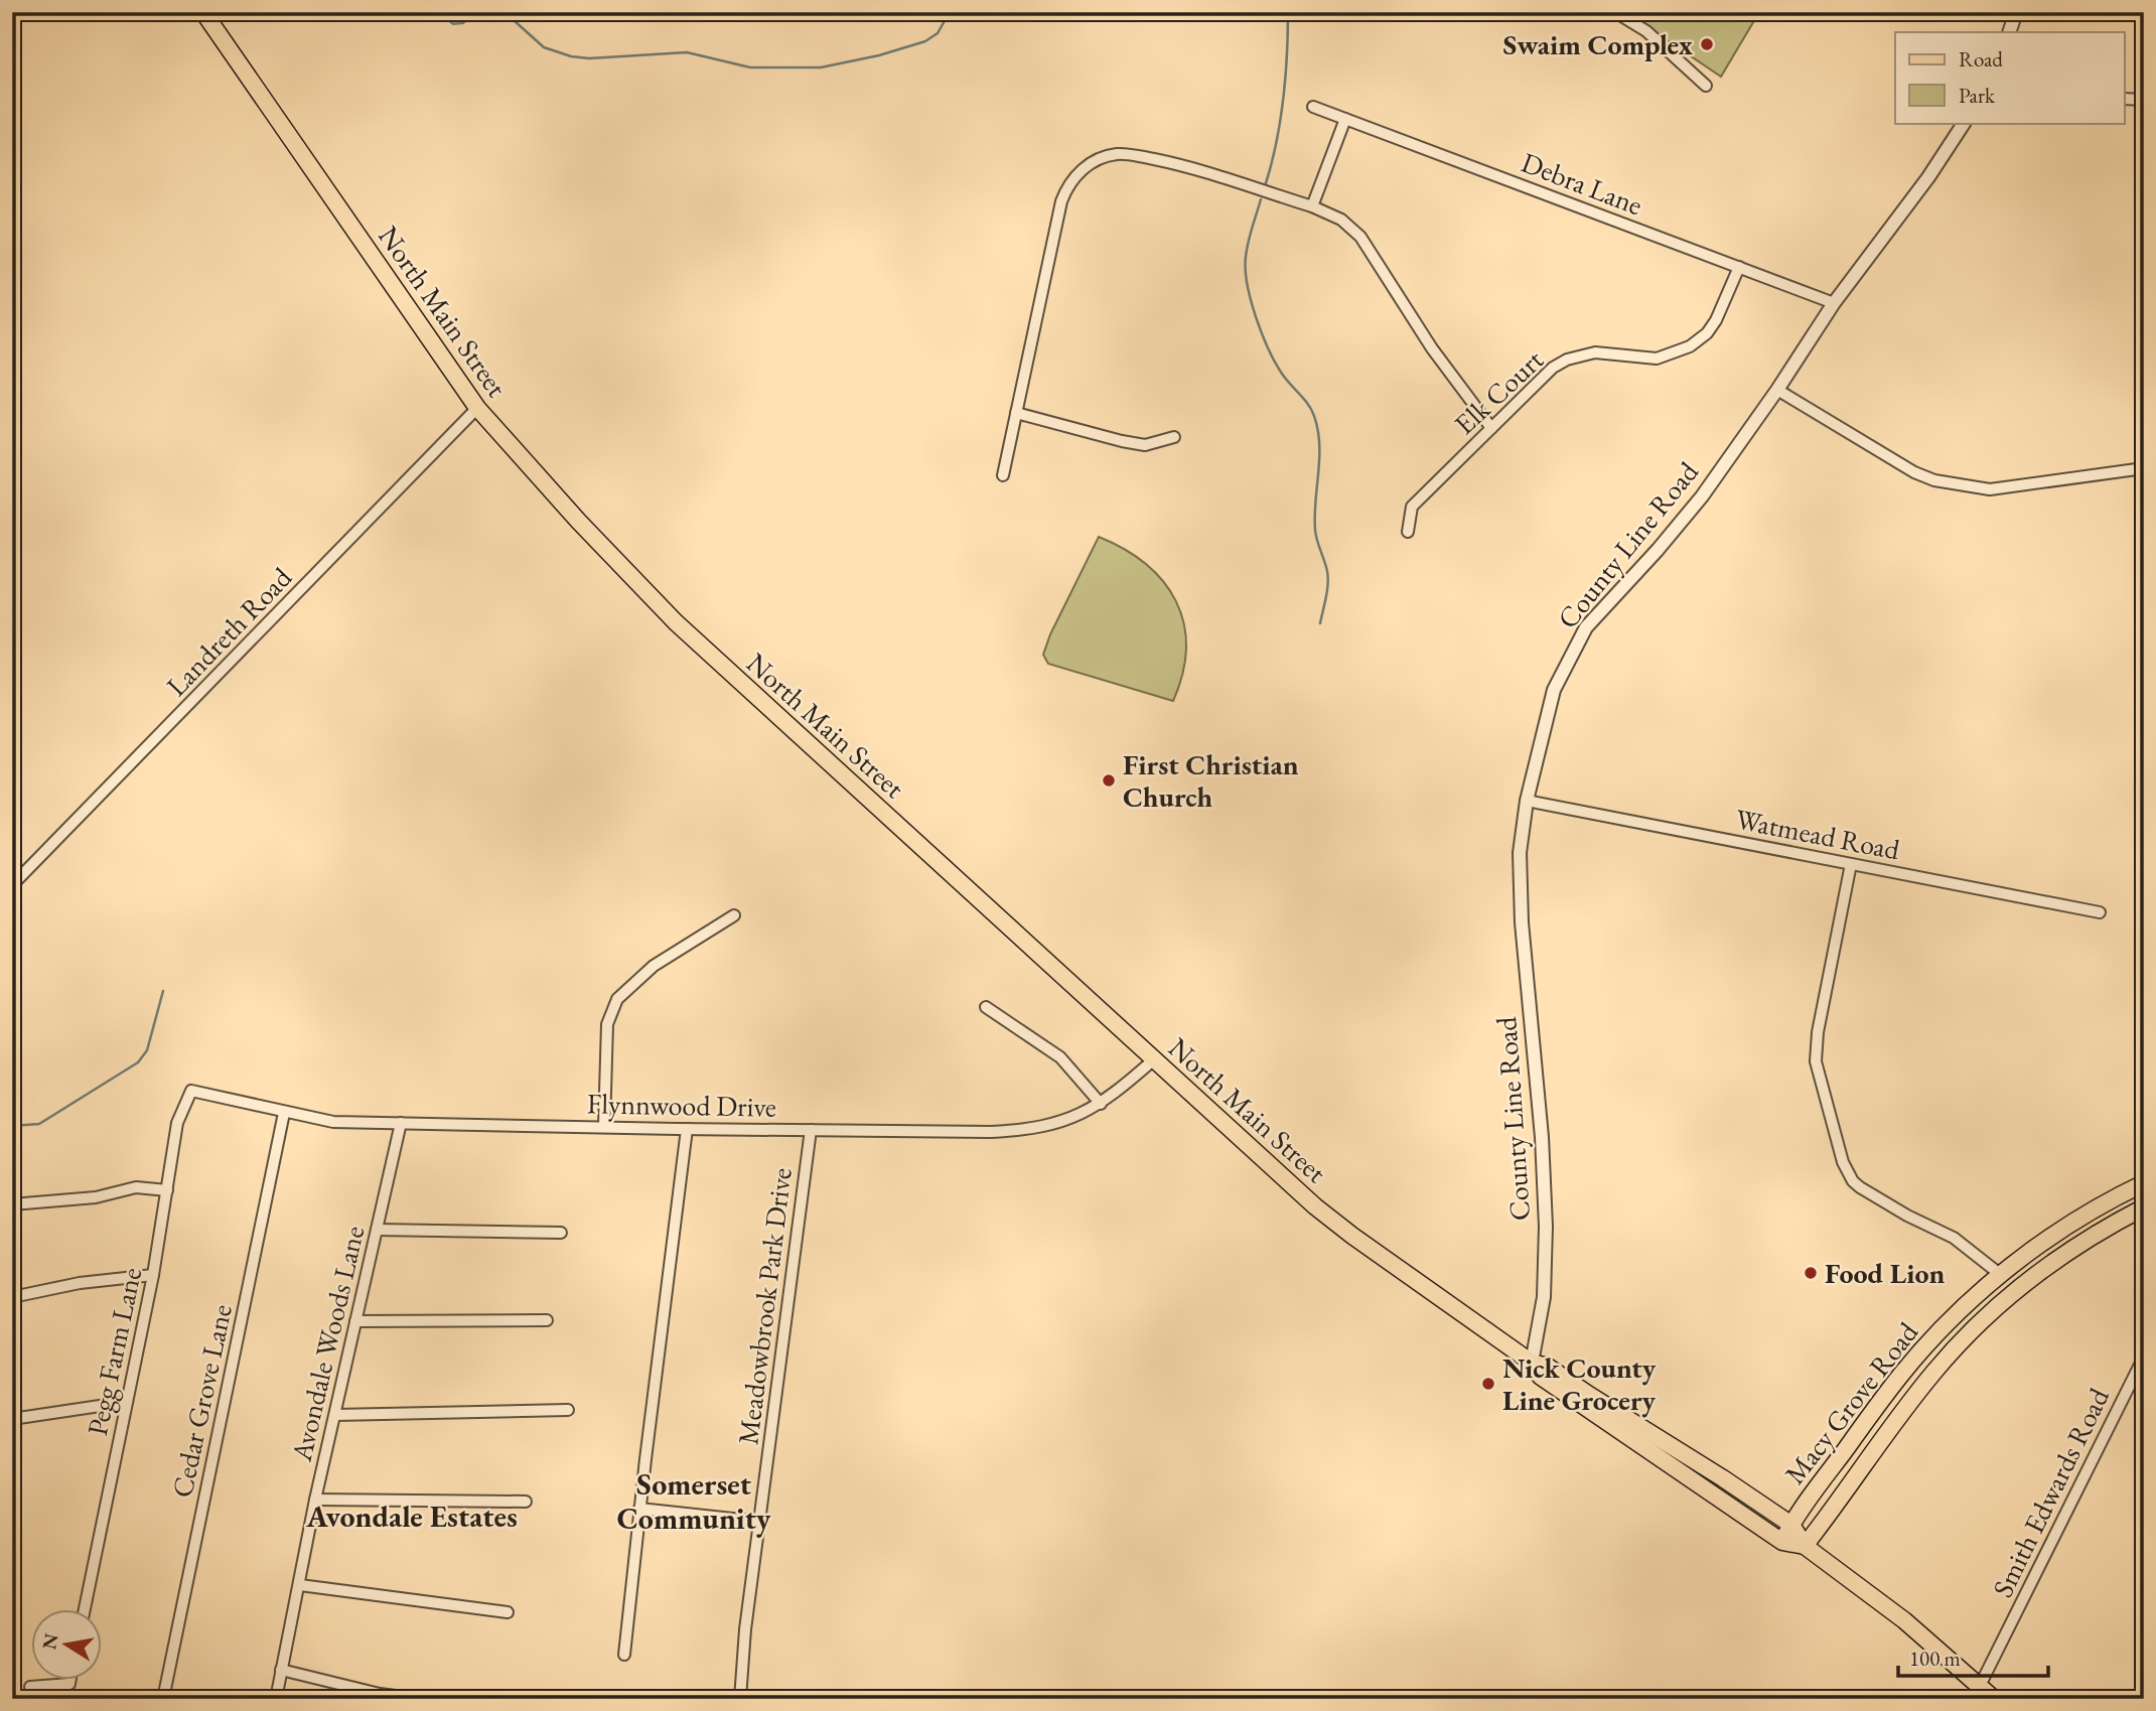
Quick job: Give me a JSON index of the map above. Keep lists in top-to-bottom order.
{
  "streets": {
    "main road": ["North Main Street", "Macy Grove Road"],
    "street": [
      "Debra Lane",
      "Elk Court",
      "County Line Road",
      "Landreth Road",
      "Watmead Road",
      "Flynnwood Drive",
      "Meadowbrook Park Drive",
      "Avondale Woods Lane",
      "Pegg Farm Lane",
      "Cedar Grove Lane",
      "Smith Edwards Road"
    ]
  },
  "crossings": [
    ["Debra Lane", "Elk Court"],
    ["Debra Lane", "County Line Road"],
    ["North Main Street", "County Line Road"],
    ["North Main Street", "Landreth Road"],
    ["North Main Street", "Flynnwood Drive"],
    ["North Main Street", "Macy Grove Road"],
    ["North Main Street", "Smith Edwards Road"],
    ["County Line Road", "Watmead Road"],
    ["Flynnwood Drive", "Meadowbrook Park Drive"],
    ["Flynnwood Drive", "Avondale Woods Lane"],
    ["Flynnwood Drive", "Pegg Farm Lane"],
    ["Flynnwood Drive", "Cedar Grove Lane"]
  ],
  "districts": ["Somerset Community", "Avondale Estates"],
  "places": [
    "Swaim Complex",
    "First Christian Church",
    "Food Lion",
    "Nick County Line Grocery"
  ],
  "legend": ["Road", "Park"],
  "scale_bar": "100 m",
  "north": "left"
}
